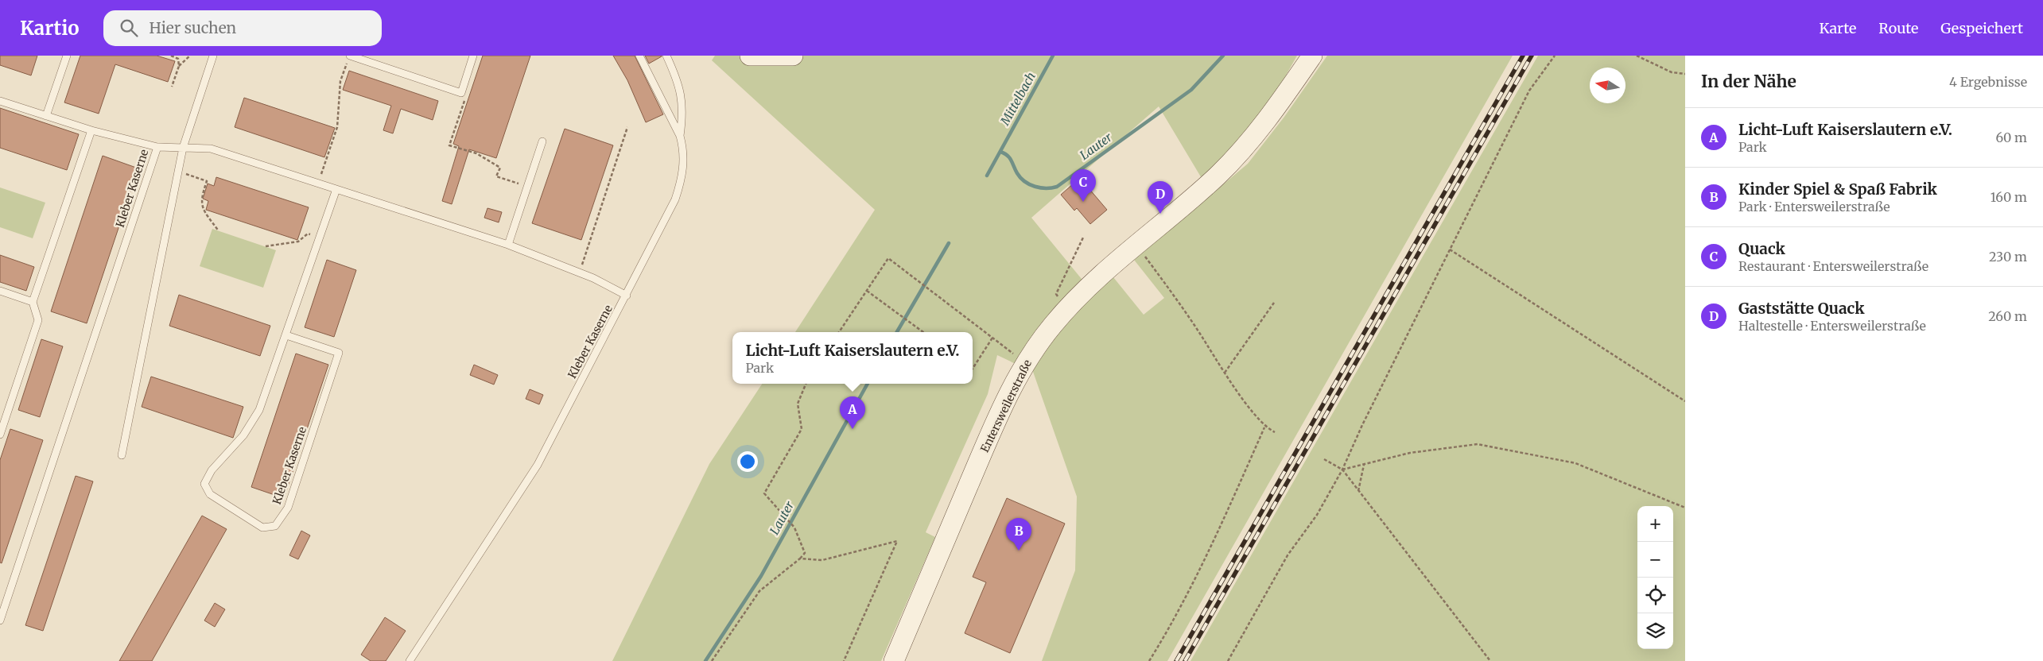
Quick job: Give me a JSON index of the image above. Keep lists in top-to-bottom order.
{
  "streets": {
    "main road": ["Entersweilerstraße"],
    "lane": ["Kleber Kaserne"]
  },
  "water": ["Mittelbach", "Lauter"],
  "north": "left",
  "page": {
    "header": "Kartio",
    "search": "Hier suchen",
    "nav": ["Karte", "Route", "Gespeichert"],
    "heading": ["In der Nähe", "4 Ergebnisse"],
    "list": [
      {
        "mark": "A",
        "name": "Licht-Luft Kaiserslautern e.V.",
        "note": "Park",
        "value": "60 m"
      },
      {
        "mark": "B",
        "name": "Kinder Spiel & Spaß Fabrik",
        "note": "Park · Entersweilerstraße",
        "value": "160 m"
      },
      {
        "mark": "C",
        "name": "Quack",
        "note": "Restaurant · Entersweilerstraße",
        "value": "230 m"
      },
      {
        "mark": "D",
        "name": "Gaststätte Quack",
        "note": "Haltestelle · Entersweilerstraße",
        "value": "260 m"
      }
    ],
    "pins": [
      "C",
      "D",
      "A",
      "B"
    ],
    "popup": ["Licht-Luft Kaiserslautern e.V.", "Park"],
    "map_buttons": ["+", "−"]
  }
}
